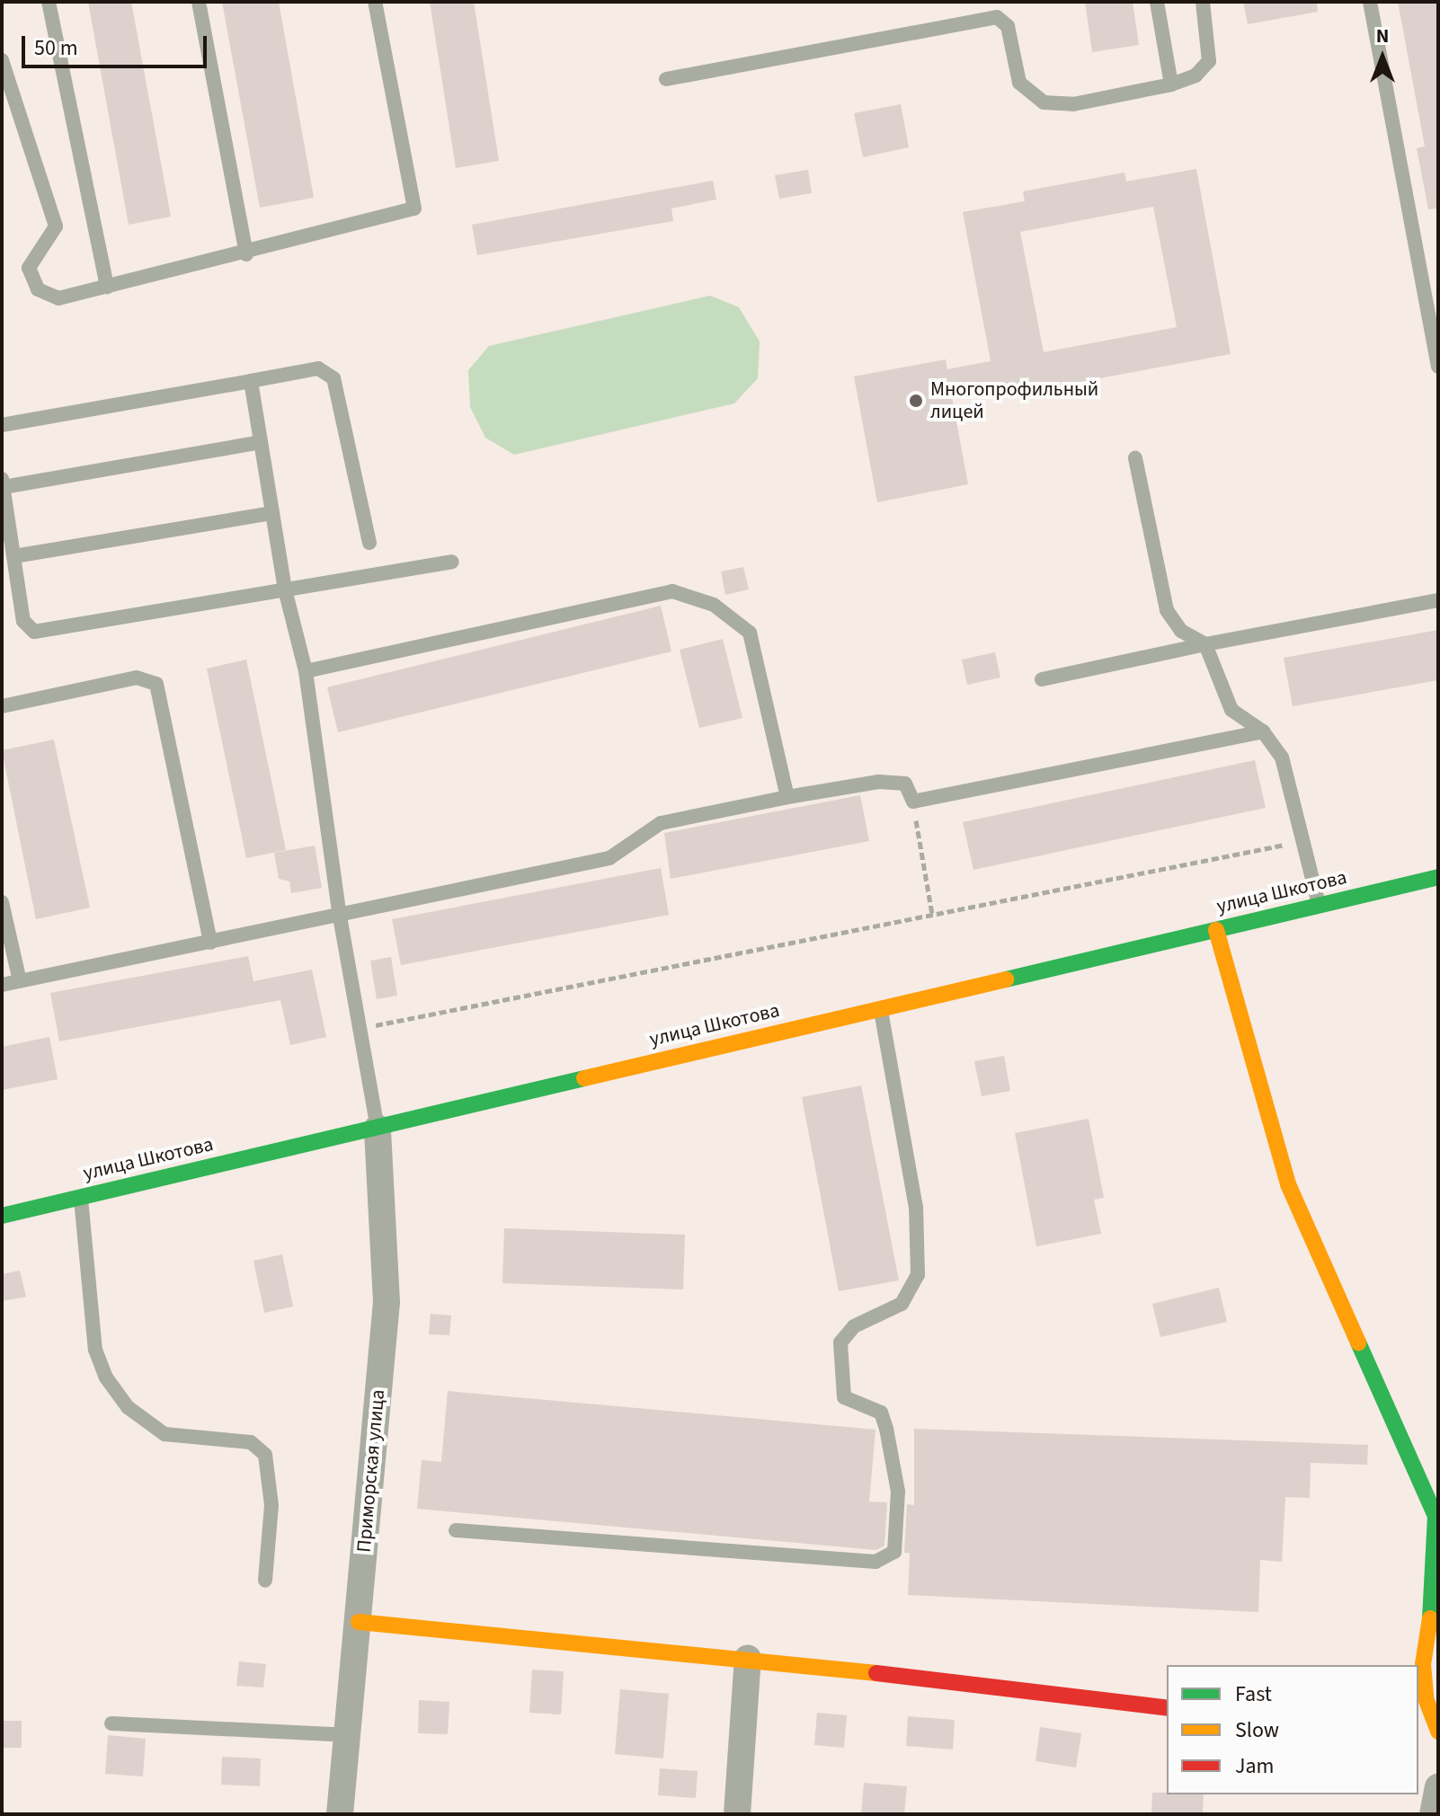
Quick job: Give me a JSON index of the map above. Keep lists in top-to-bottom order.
{
  "streets": {
    "street": ["улица Шкотова", "Приморская улица"]
  },
  "crossings": [
    ["улица Шкотова", "Приморская улица"]
  ],
  "places": ["Многопрофильный лицей"],
  "legend": ["Fast", "Slow", "Jam"],
  "scale_bar": "50 m",
  "north": "top"
}
